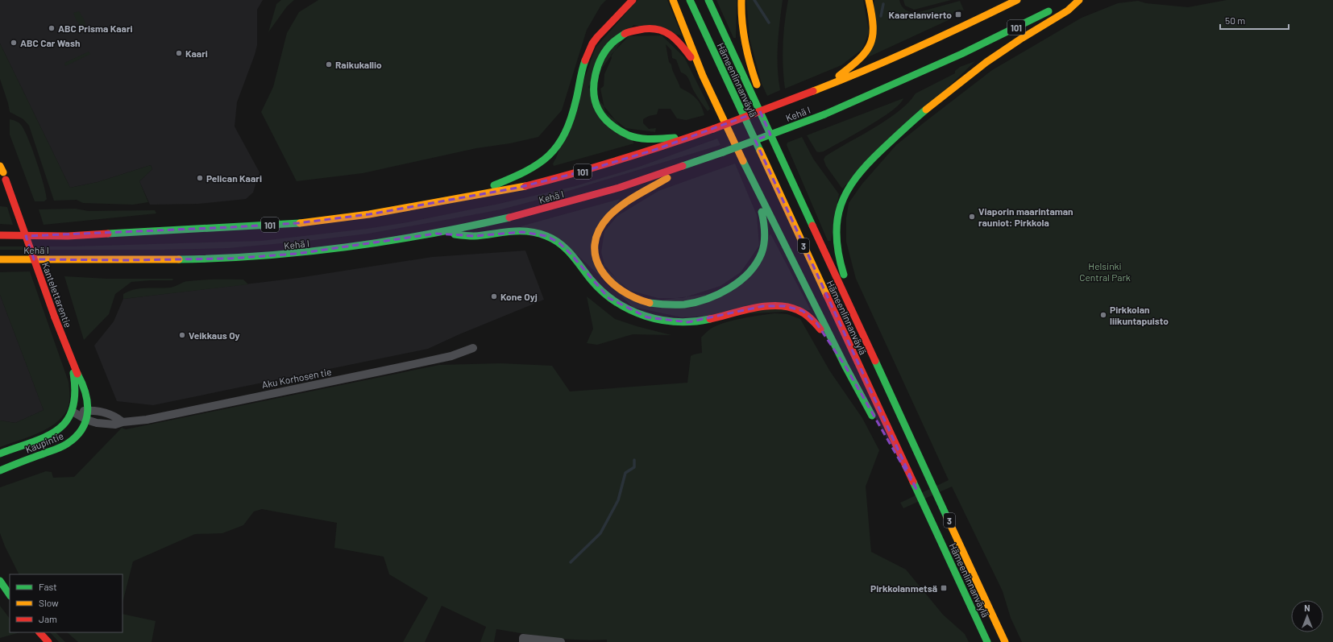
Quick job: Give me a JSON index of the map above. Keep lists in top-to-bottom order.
{
  "streets": {
    "main road": [
      "101",
      "Hämeenlinnanväylä",
      "Kehä I",
      "3",
      "Kantelettarentie",
      "Kaupintie"
    ],
    "street": ["Aku Korhosen tie"]
  },
  "crossings": [
    ["Kantelettarentie", "Aku Korhosen tie"],
    ["Kantelettarentie", "Kaupintie"],
    ["Aku Korhosen tie", "Kaupintie"]
  ],
  "parks": ["Helsinki Central Park"],
  "places": {
    "transit": ["Kaarelanvierto", "Pirkkolanmetsä"],
    "other": [
      "ABC Prisma Kaari",
      "ABC Car Wash",
      "Kaari",
      "Raikukallio",
      "Pelican Kaari",
      "Viaporin maarintaman rauniot: Pirkkola",
      "Kone Oyj",
      "Pirkkolan liikuntapuisto",
      "Veikkaus Oy"
    ]
  },
  "legend": ["Fast", "Slow", "Jam"],
  "scale_bar": "50 m",
  "north": "top"
}
